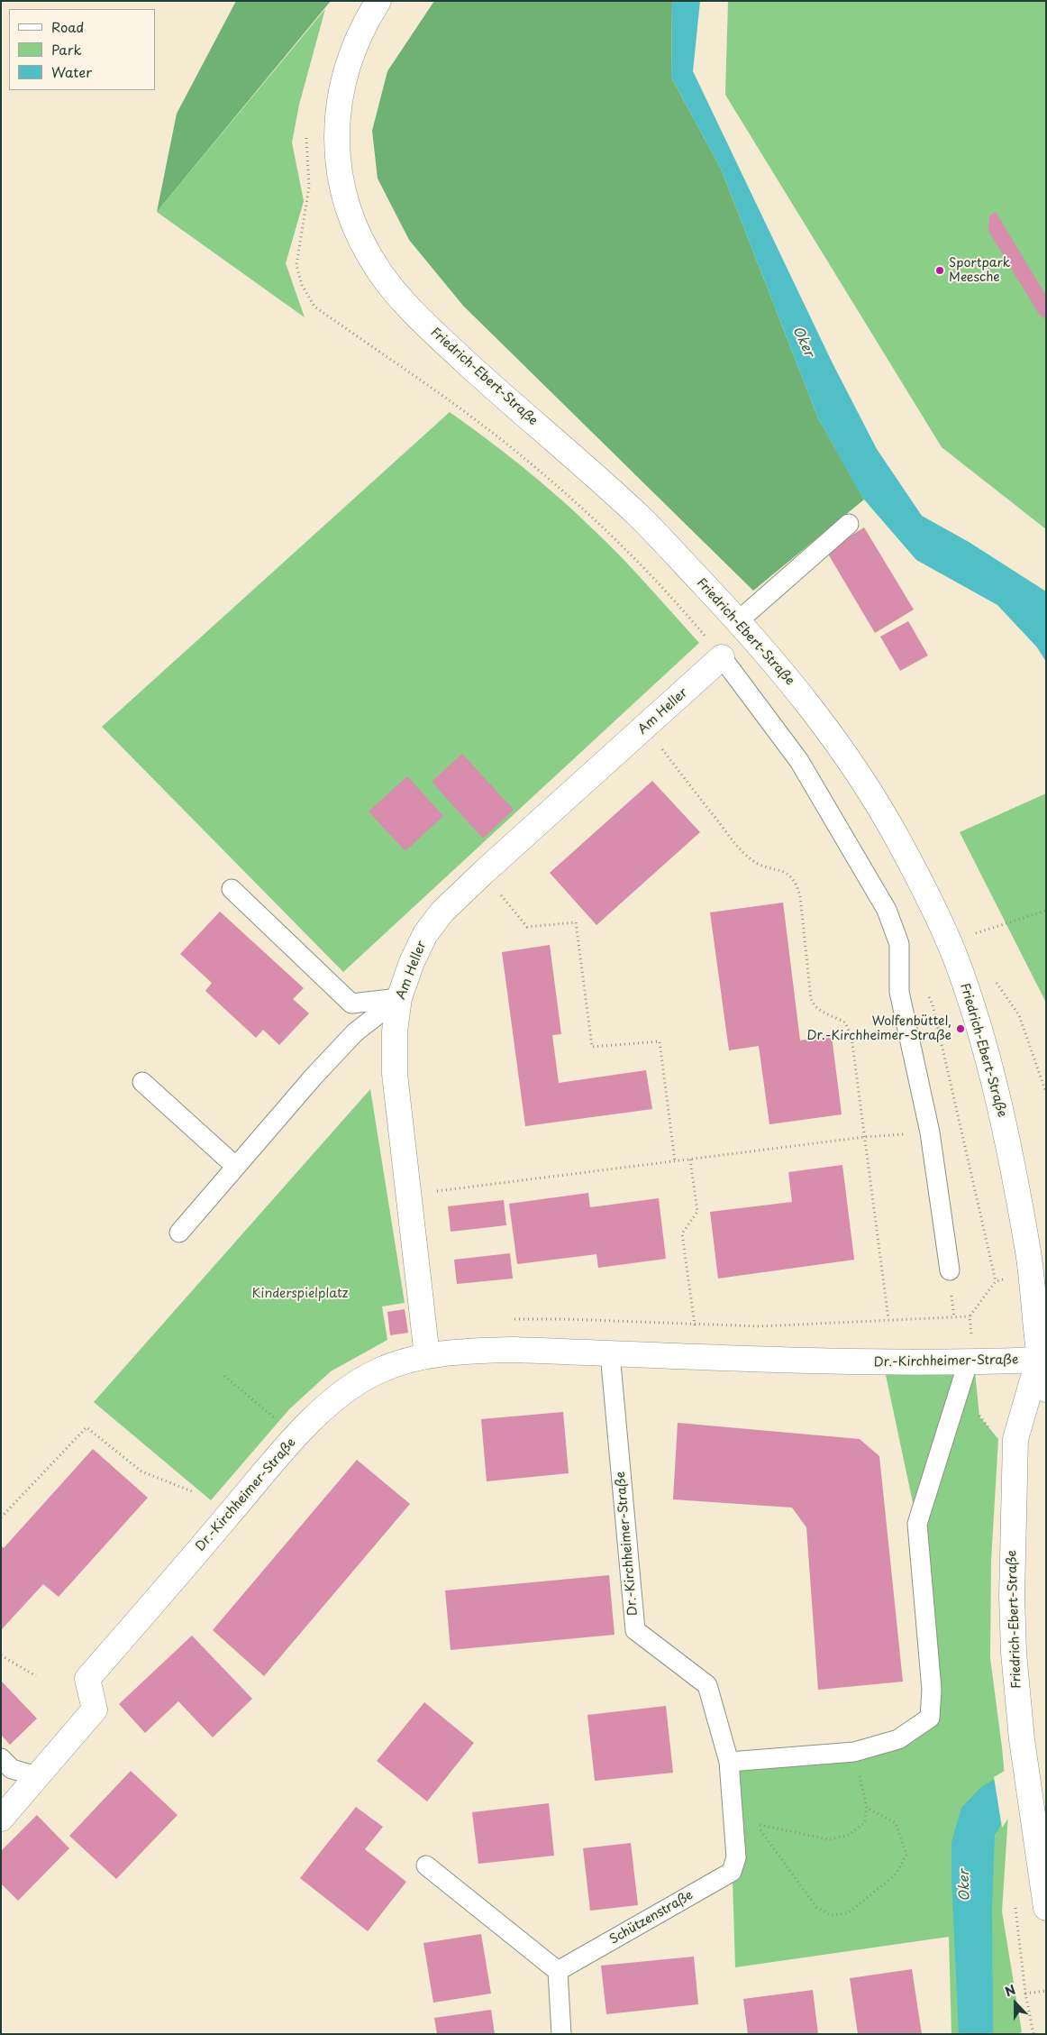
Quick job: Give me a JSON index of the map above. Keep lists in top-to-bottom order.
{
  "streets": {
    "main road": ["Friedrich-Ebert-Straße", "Am Heller", "Dr.-Kirchheimer-Straße"],
    "lane": ["Schützenstraße"]
  },
  "crossings": [
    ["Friedrich-Ebert-Straße", "Dr.-Kirchheimer-Straße"],
    ["Am Heller", "Dr.-Kirchheimer-Straße"],
    ["Dr.-Kirchheimer-Straße", "Schützenstraße"]
  ],
  "water": ["Oker"],
  "parks": ["Kinderspielplatz"],
  "places": ["Sportpark Meesche", "Wolfenbüttel, Dr.-Kirchheimer-Straße"],
  "legend": ["Road", "Park", "Water"],
  "north": "top"
}
